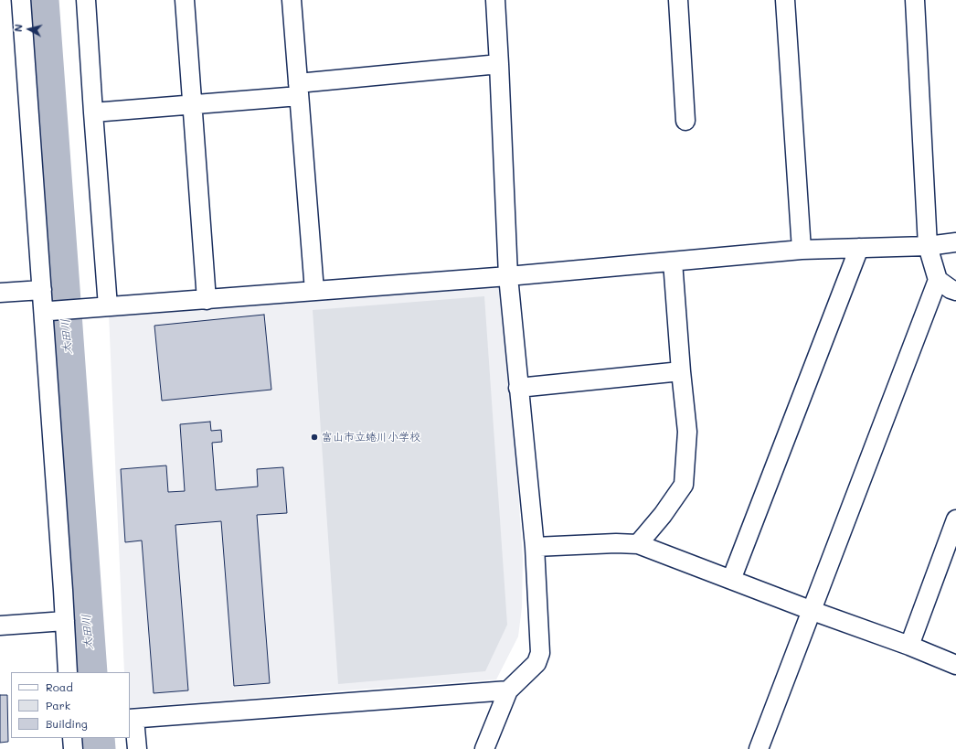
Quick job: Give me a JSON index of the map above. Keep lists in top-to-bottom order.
{
  "water": ["太田川"],
  "places": ["富山市立蜷川小学校"],
  "legend": ["Road", "Park", "Building"],
  "north": "left"
}
